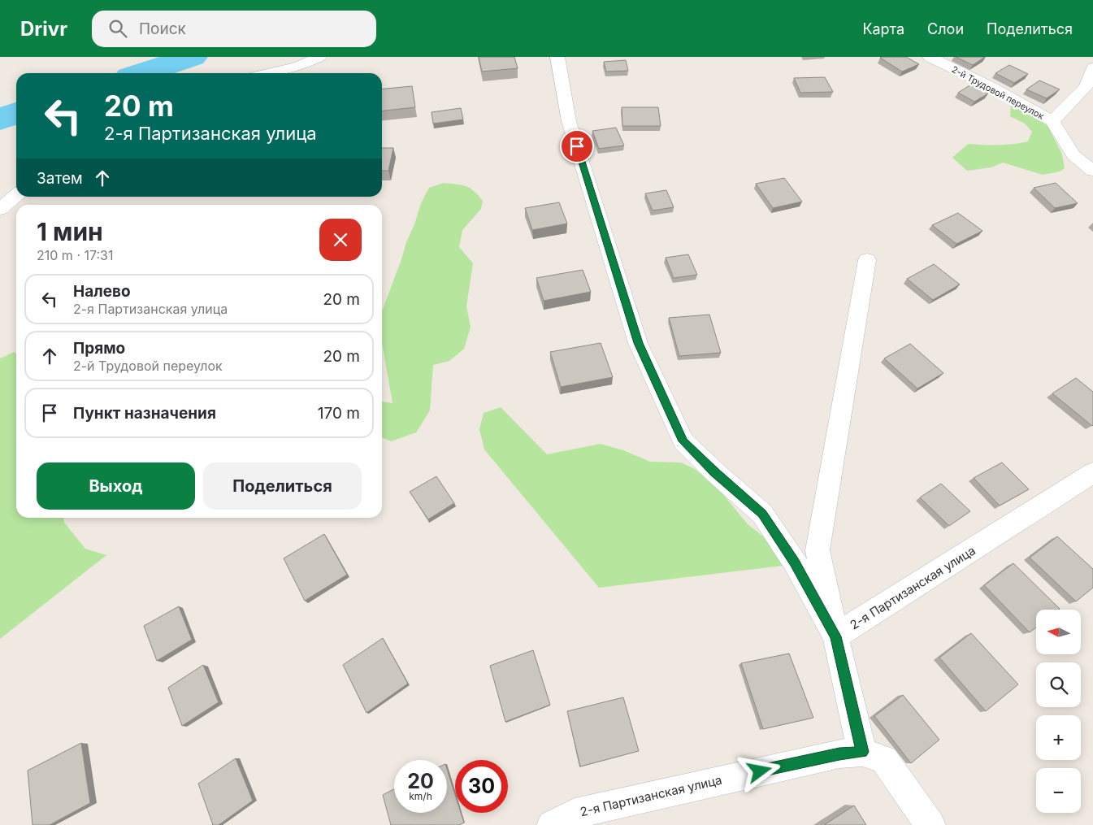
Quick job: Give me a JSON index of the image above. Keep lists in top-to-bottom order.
{
  "streets": {
    "street": ["2-й Трудовой переулок", "2-я Партизанская улица"]
  },
  "north": "left",
  "page": {
    "header": "Drivr",
    "search": "Поиск",
    "nav": ["Карта", "Слои", "Поделиться"],
    "turn": ["20 m", "2-я Партизанская улица"],
    "then": "Затем",
    "heading": ["1 мин", "210 m · 17:31"],
    "list": [
      {
        "name": "Налево",
        "note": "2-я Партизанская улица",
        "value": "20 m"
      },
      {
        "name": "Прямо",
        "note": "2-й Трудовой переулок",
        "value": "20 m"
      },
      {
        "name": "Пункт назначения",
        "value": "170 m"
      }
    ],
    "buttons": ["Выход", "Поделиться"],
    "map_buttons": ["+", "−"],
    "speed": "20 km/h",
    "limit": "30"
  }
}
